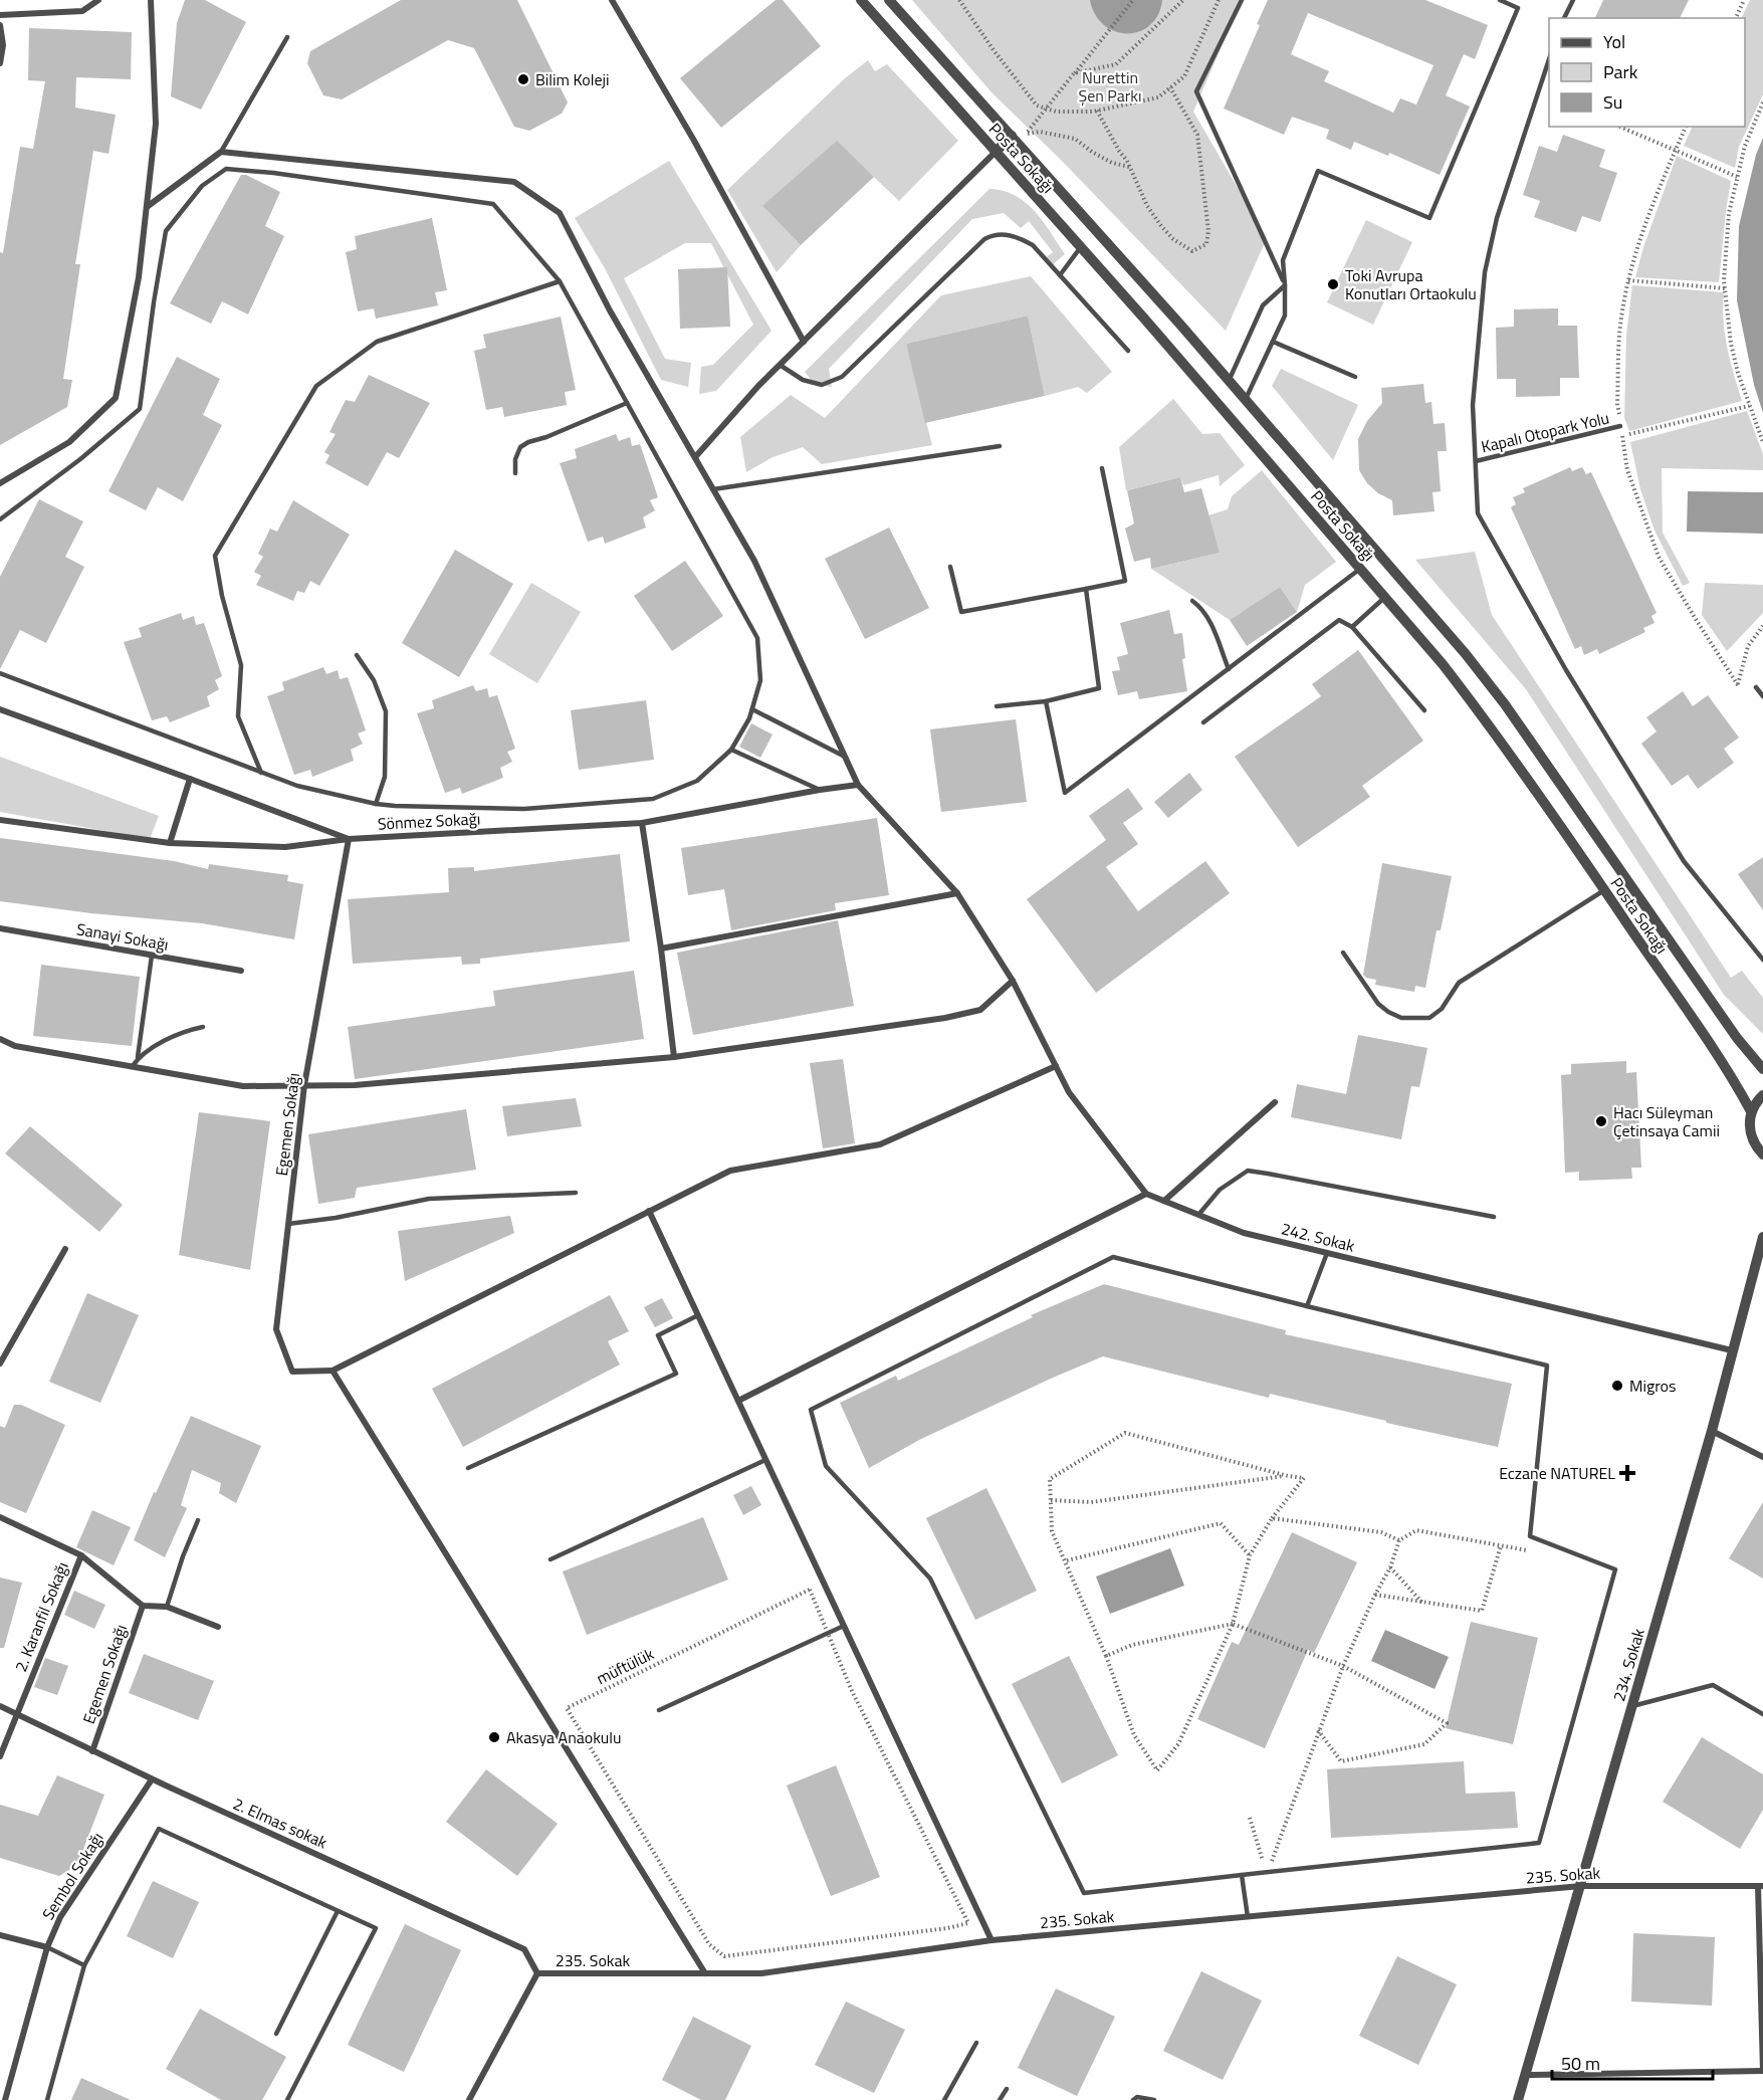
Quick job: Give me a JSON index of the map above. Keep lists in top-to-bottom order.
{
  "streets": {
    "street": [
      "Posta Sokağı",
      "Sönmez Sokağı",
      "Sanayi Sokağı",
      "Egemen Sokağı",
      "242. Sokak",
      "2. Karanfil Sokağı",
      "234. Sokak",
      "2. Elmas sokak",
      "235. Sokak",
      "Sembol Sokağı"
    ],
    "lane": ["Kapalı Otopark Yolu"],
    "path": ["müftülük"]
  },
  "crossings": [
    ["Sönmez Sokağı", "Egemen Sokağı"],
    ["Sönmez Sokağı", "242. Sokak"],
    ["Egemen Sokağı", "2. Elmas sokak"],
    ["242. Sokak", "234. Sokak"],
    ["2. Karanfil Sokağı", "2. Elmas sokak"],
    ["234. Sokak", "235. Sokak"],
    ["2. Elmas sokak", "235. Sokak"],
    ["2. Elmas sokak", "Sembol Sokağı"]
  ],
  "parks": ["Nurettin Şen Parkı"],
  "places": {
    "other": [
      "Bilim Koleji",
      "Toki Avrupa Konutları Ortaokulu",
      "Hacı Süleyman Çetinsaya Camii",
      "Migros",
      "Akasya Anaokulu"
    ],
    "health": ["Eczane NATUREL"]
  },
  "legend": ["Yol", "Park", "Su"],
  "scale_bar": "50 m"
}
